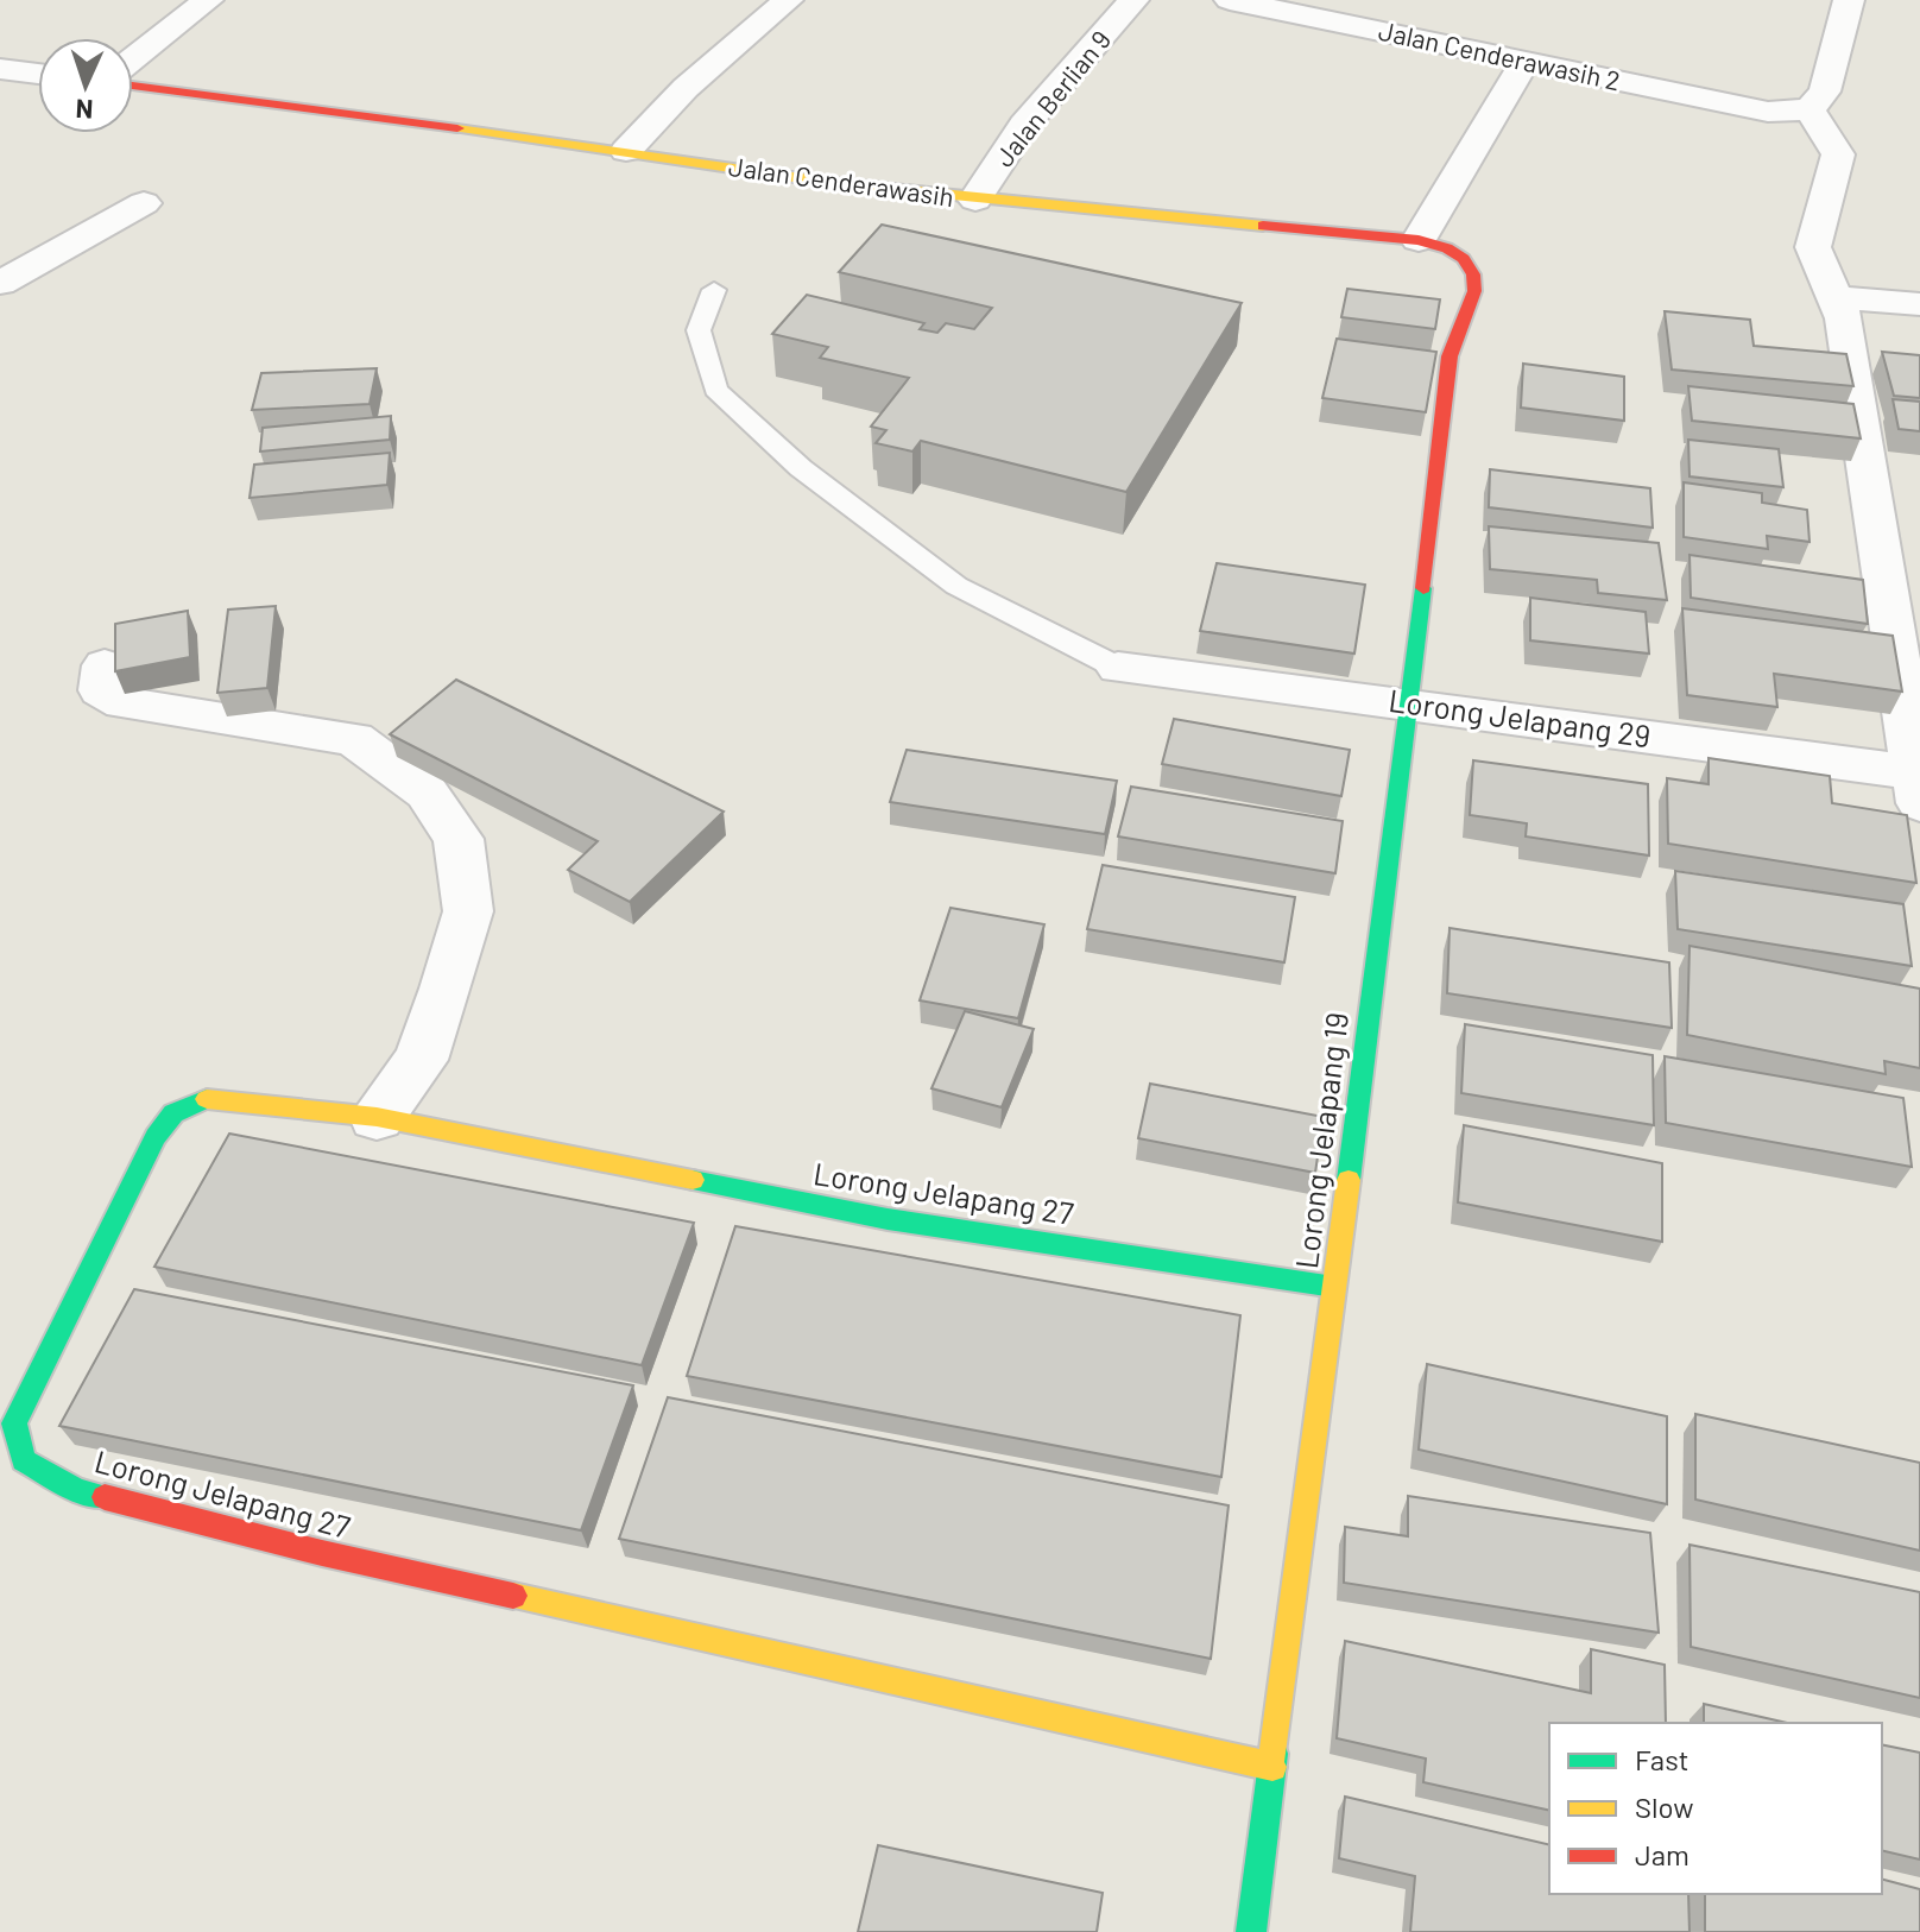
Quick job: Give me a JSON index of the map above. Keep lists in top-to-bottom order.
{
  "streets": {
    "street": [
      "Jalan Cenderawasih 2",
      "Jalan Berlian 9",
      "Jalan Cenderawasih",
      "Lorong Jelapang 29",
      "Lorong Jelapang 19",
      "Lorong Jelapang 27"
    ]
  },
  "crossings": [
    ["Jalan Berlian 9", "Jalan Cenderawasih"],
    ["Jalan Cenderawasih", "Lorong Jelapang 19"],
    ["Lorong Jelapang 29", "Lorong Jelapang 19"],
    ["Lorong Jelapang 19", "Lorong Jelapang 27"]
  ],
  "legend": ["Fast", "Slow", "Jam"],
  "north": "bottom"
}
